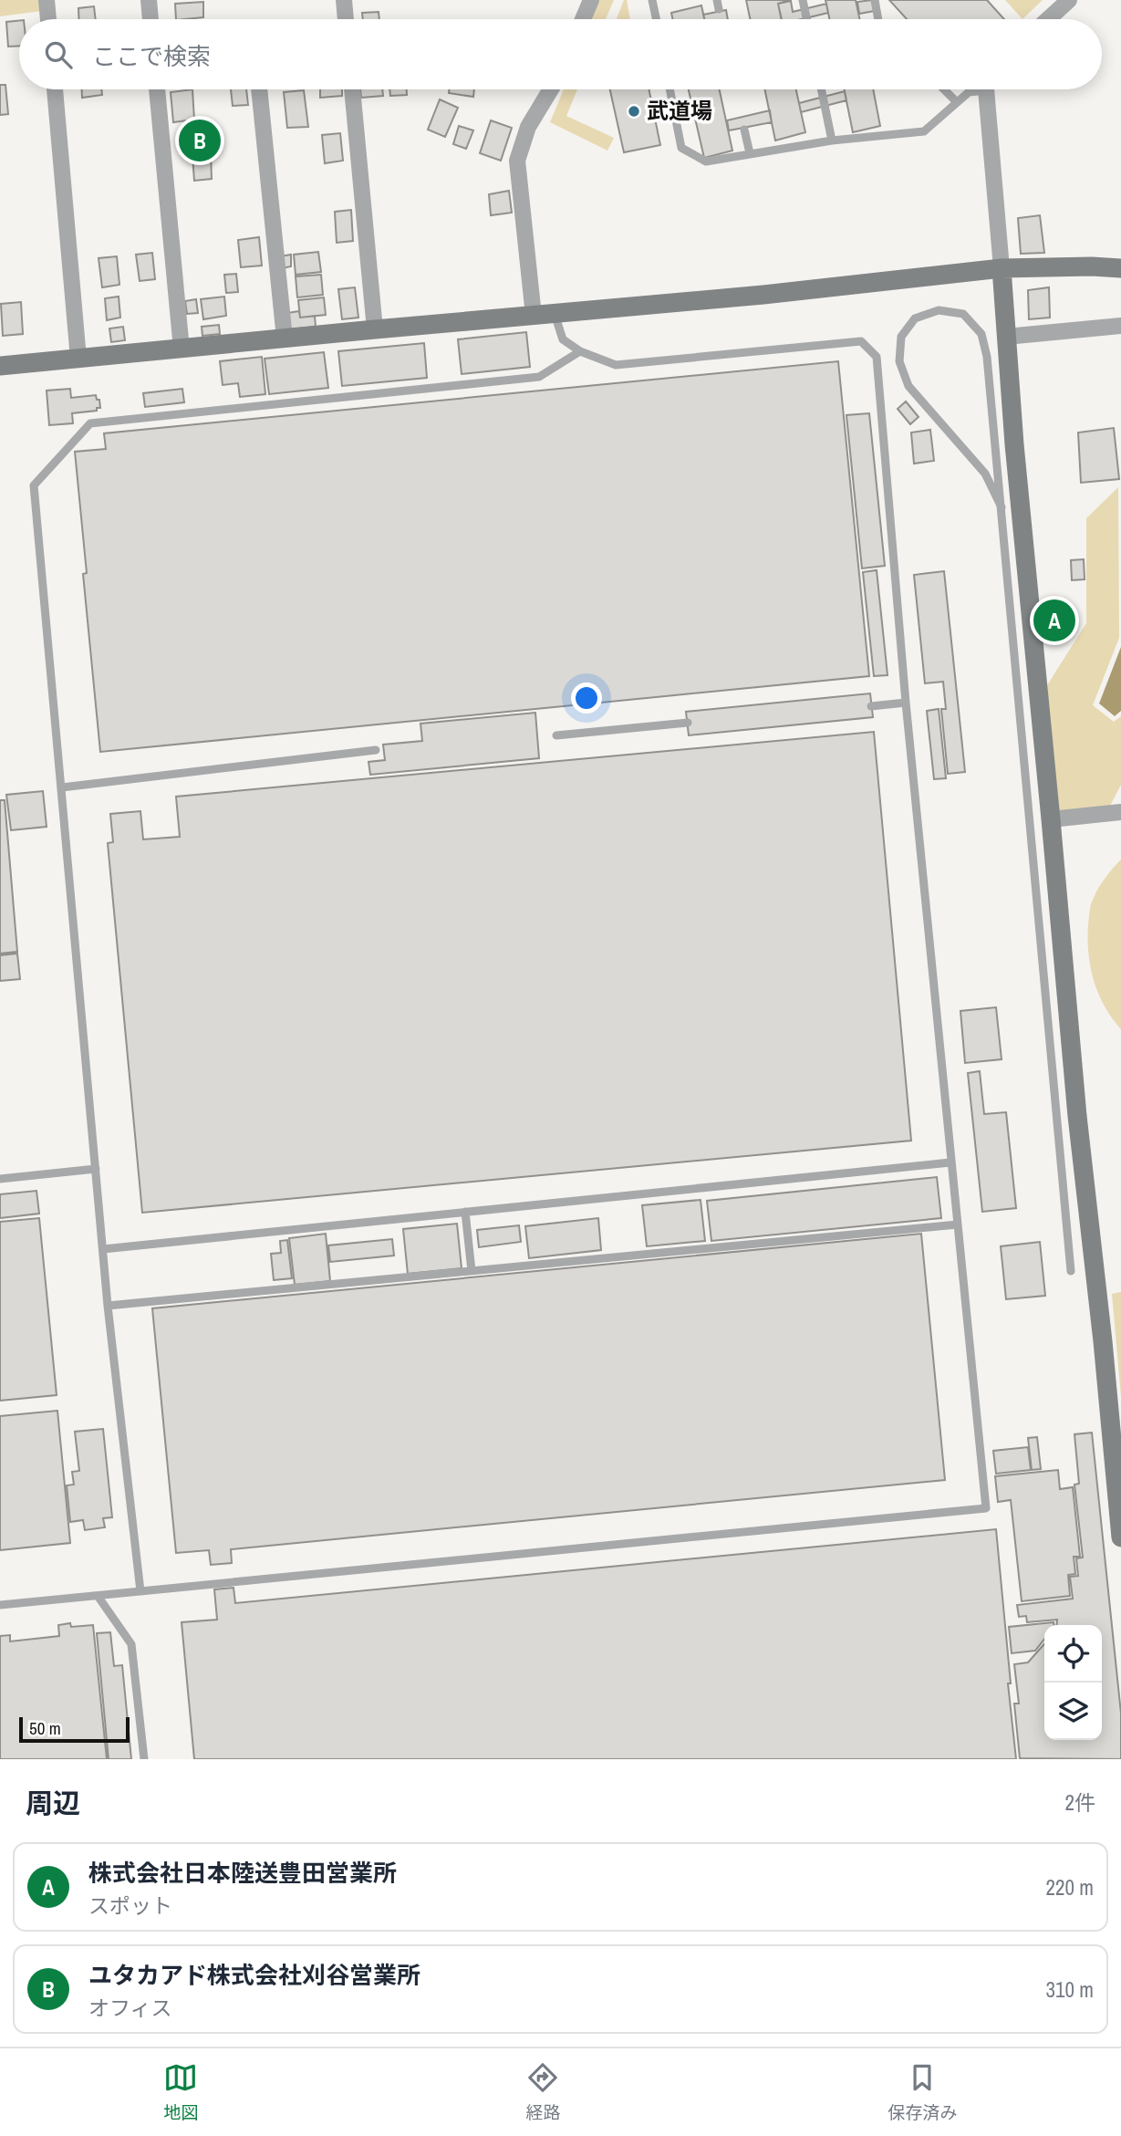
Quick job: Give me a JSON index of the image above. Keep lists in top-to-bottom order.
{
  "places": ["武道場"],
  "scale_bar": "50 m",
  "page": {
    "search": "ここで検索",
    "pins": ["B", "A"],
    "scale": "50 m",
    "heading": ["周辺", "2件"],
    "list": [
      {
        "mark": "A",
        "name": "株式会社日本陸送豊田営業所",
        "note": "スポット",
        "value": "220 m"
      },
      {
        "mark": "B",
        "name": "ユタカアド株式会社刈谷営業所",
        "note": "オフィス",
        "value": "310 m"
      }
    ],
    "nav": ["地図", "経路", "保存済み"]
  }
}
